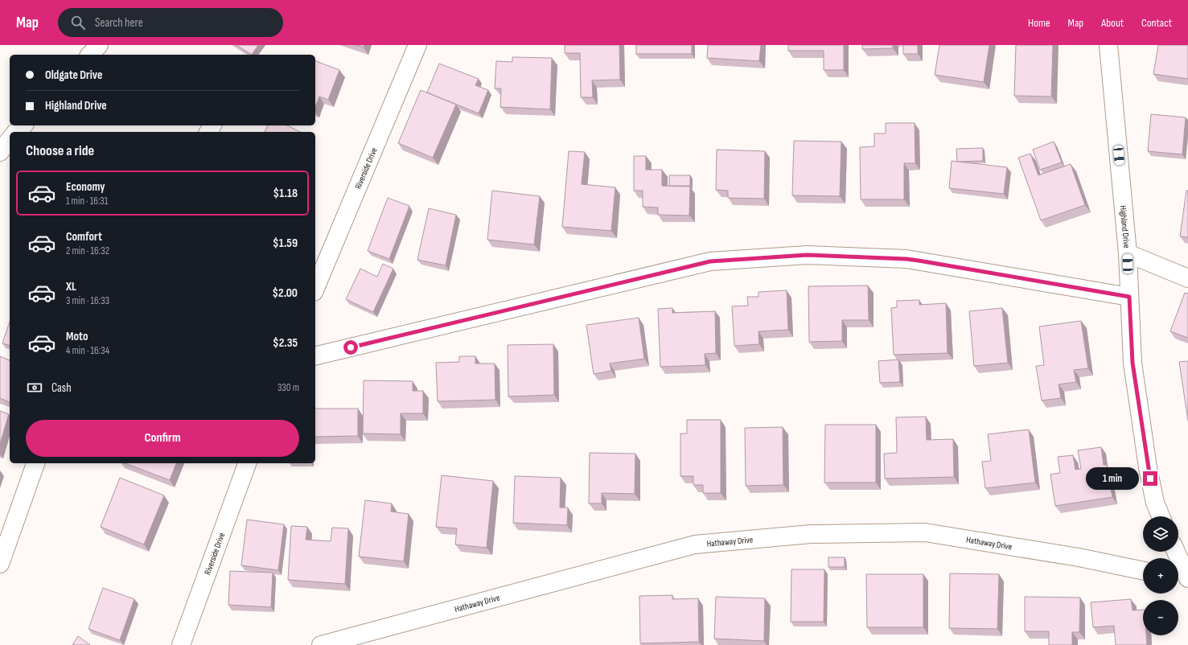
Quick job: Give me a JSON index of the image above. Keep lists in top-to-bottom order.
{
  "streets": {
    "street": ["Riverside Drive", "Highland Drive", "Hathaway Drive"]
  },
  "page": {
    "header": "Map",
    "search": "Search here",
    "nav": [
      "Home",
      "Map",
      "About",
      "Contact"
    ],
    "banner": ["Oldgate Drive", "Highland Drive"],
    "heading": "Choose a ride",
    "list": [
      {
        "name": "Economy",
        "note": "1 min · 16:31",
        "value": "$1.18"
      },
      {
        "name": "Comfort",
        "note": "2 min · 16:32",
        "value": "$1.59"
      },
      {
        "name": "XL",
        "note": "3 min · 16:33",
        "value": "$2.00"
      },
      {
        "name": "Moto",
        "note": "4 min · 16:34",
        "value": "$2.35"
      }
    ],
    "pay": ["Cash", "330 m"],
    "buttons": "Confirm",
    "bubble": "1 min",
    "map_buttons": ["+", "−"]
  }
}
